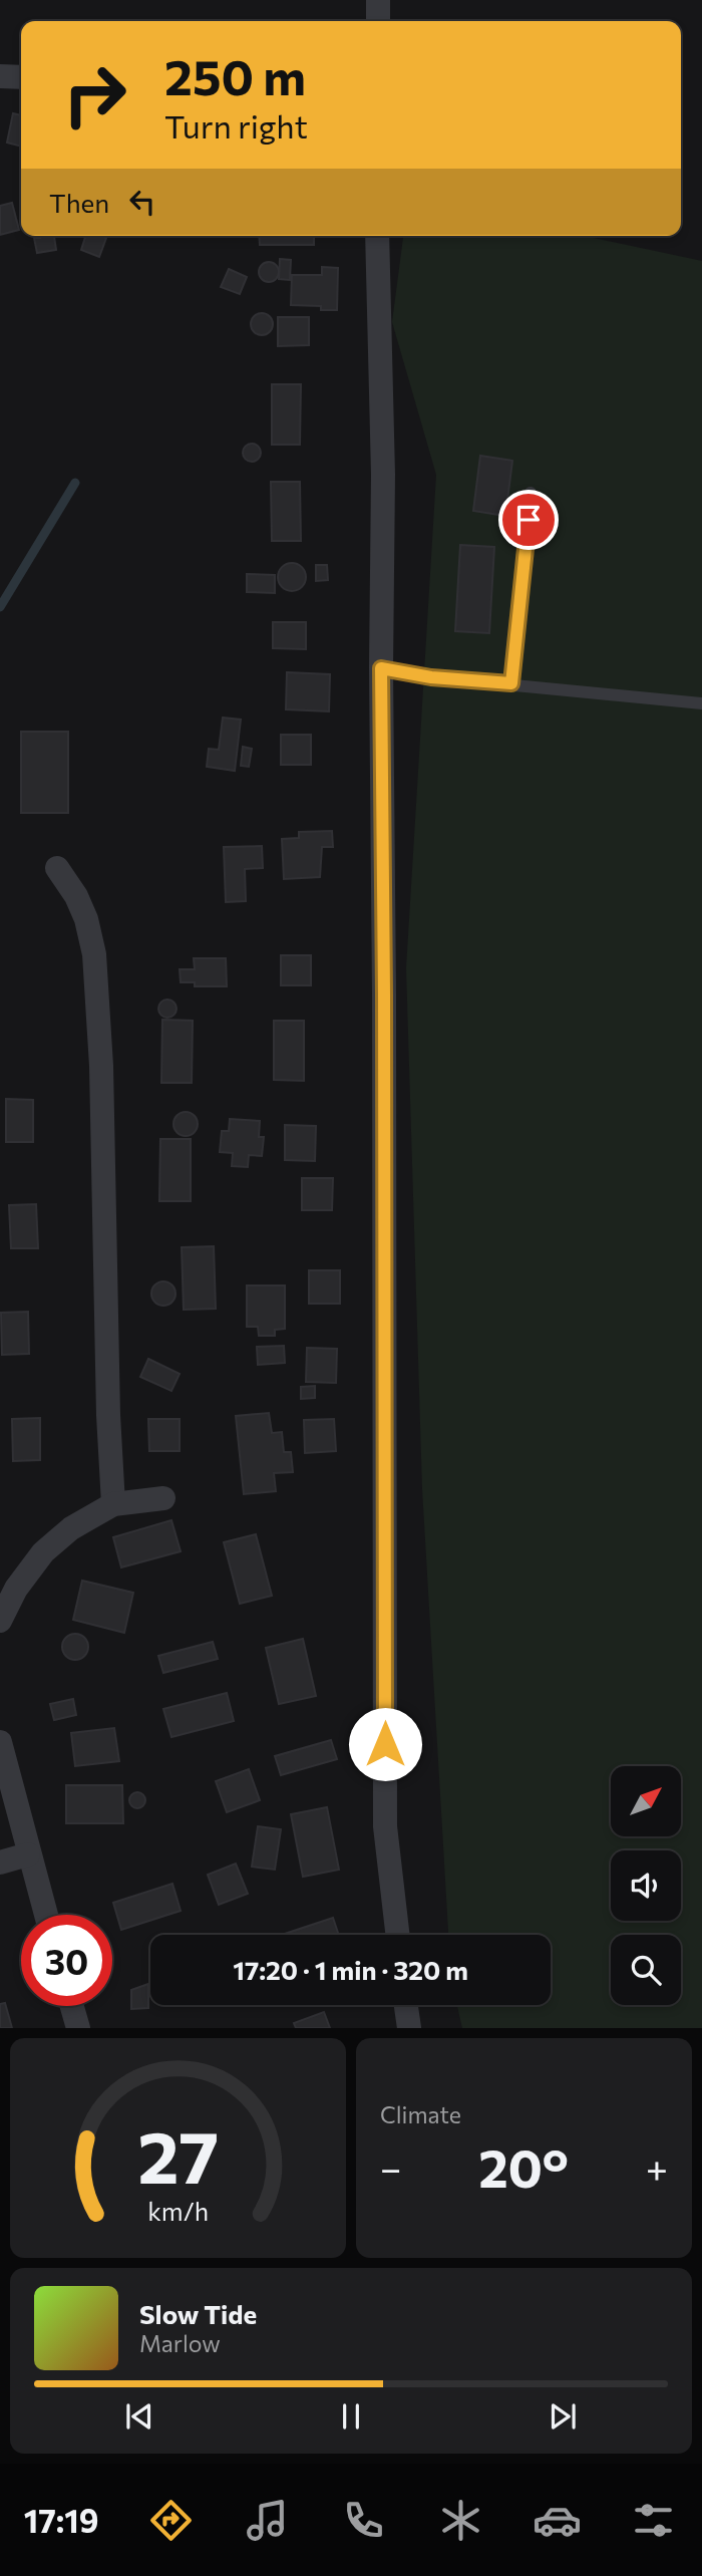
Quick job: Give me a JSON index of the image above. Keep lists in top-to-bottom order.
{
  "north": "top right",
  "page": {
    "turn": ["250 m", "Turn right"],
    "then": "Then",
    "limit": "30",
    "trip": "17:20 · 1 min · 320 m",
    "tile": "Climate",
    "heat": ["−", "20°", "+"],
    "song": ["Slow Tide", "Marlow"],
    "tabs": "17:19",
    "gauge": ["27", "km/h"]
  }
}
